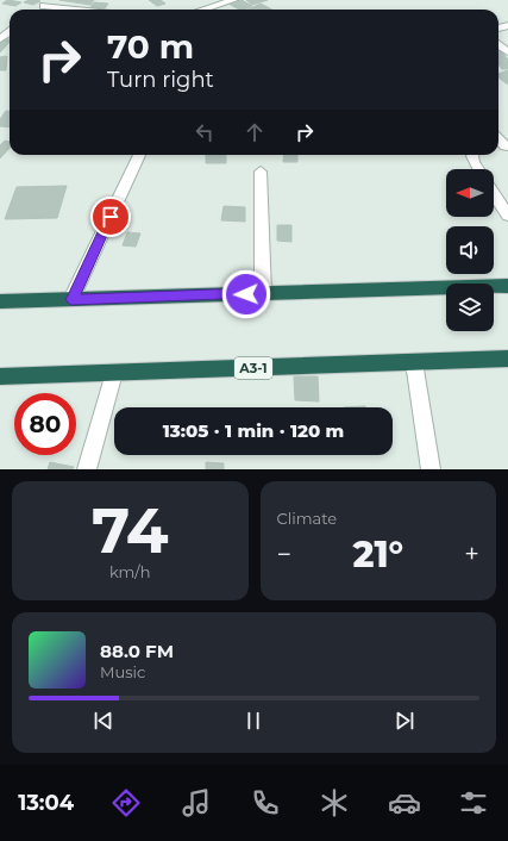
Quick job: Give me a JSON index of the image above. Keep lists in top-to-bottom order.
{
  "streets": {
    "highway": ["A3-1"]
  },
  "north": "left",
  "page": {
    "turn": ["70 m", "Turn right"],
    "limit": "80",
    "trip": "13:05 · 1 min · 120 m",
    "tile": [
      ["74", "km/h"],
      "Climate"
    ],
    "heat": ["−", "21°", "+"],
    "song": ["88.0 FM", "Music"],
    "tabs": "13:04"
  }
}
